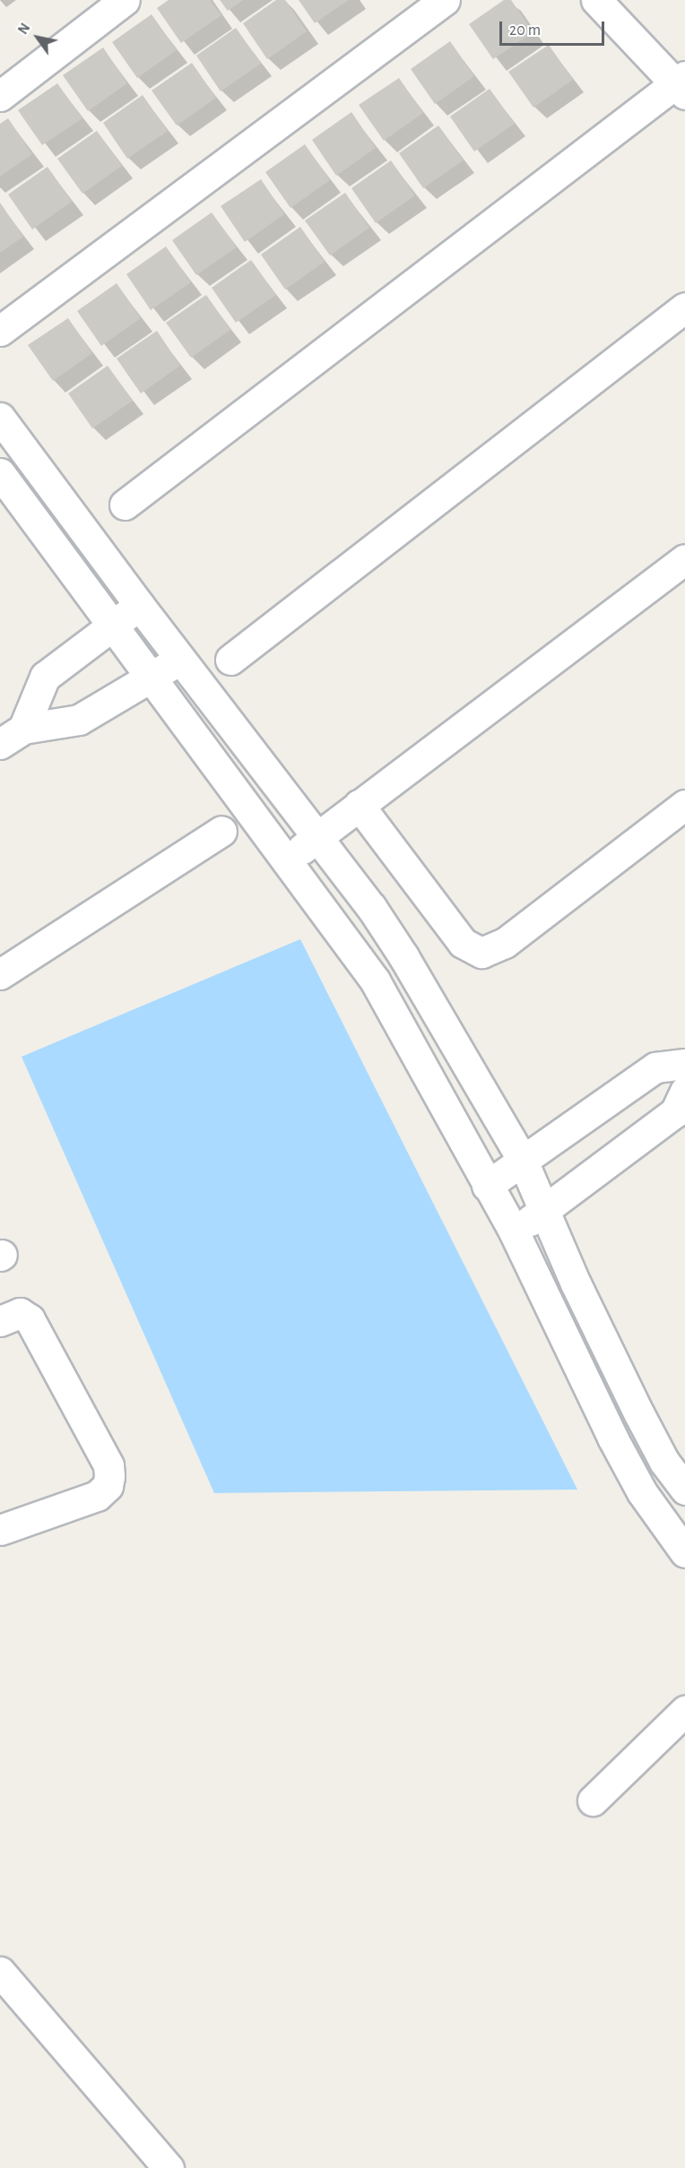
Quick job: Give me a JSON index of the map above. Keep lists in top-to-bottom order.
{
  "scale_bar": "20 m",
  "north": "top left"
}
